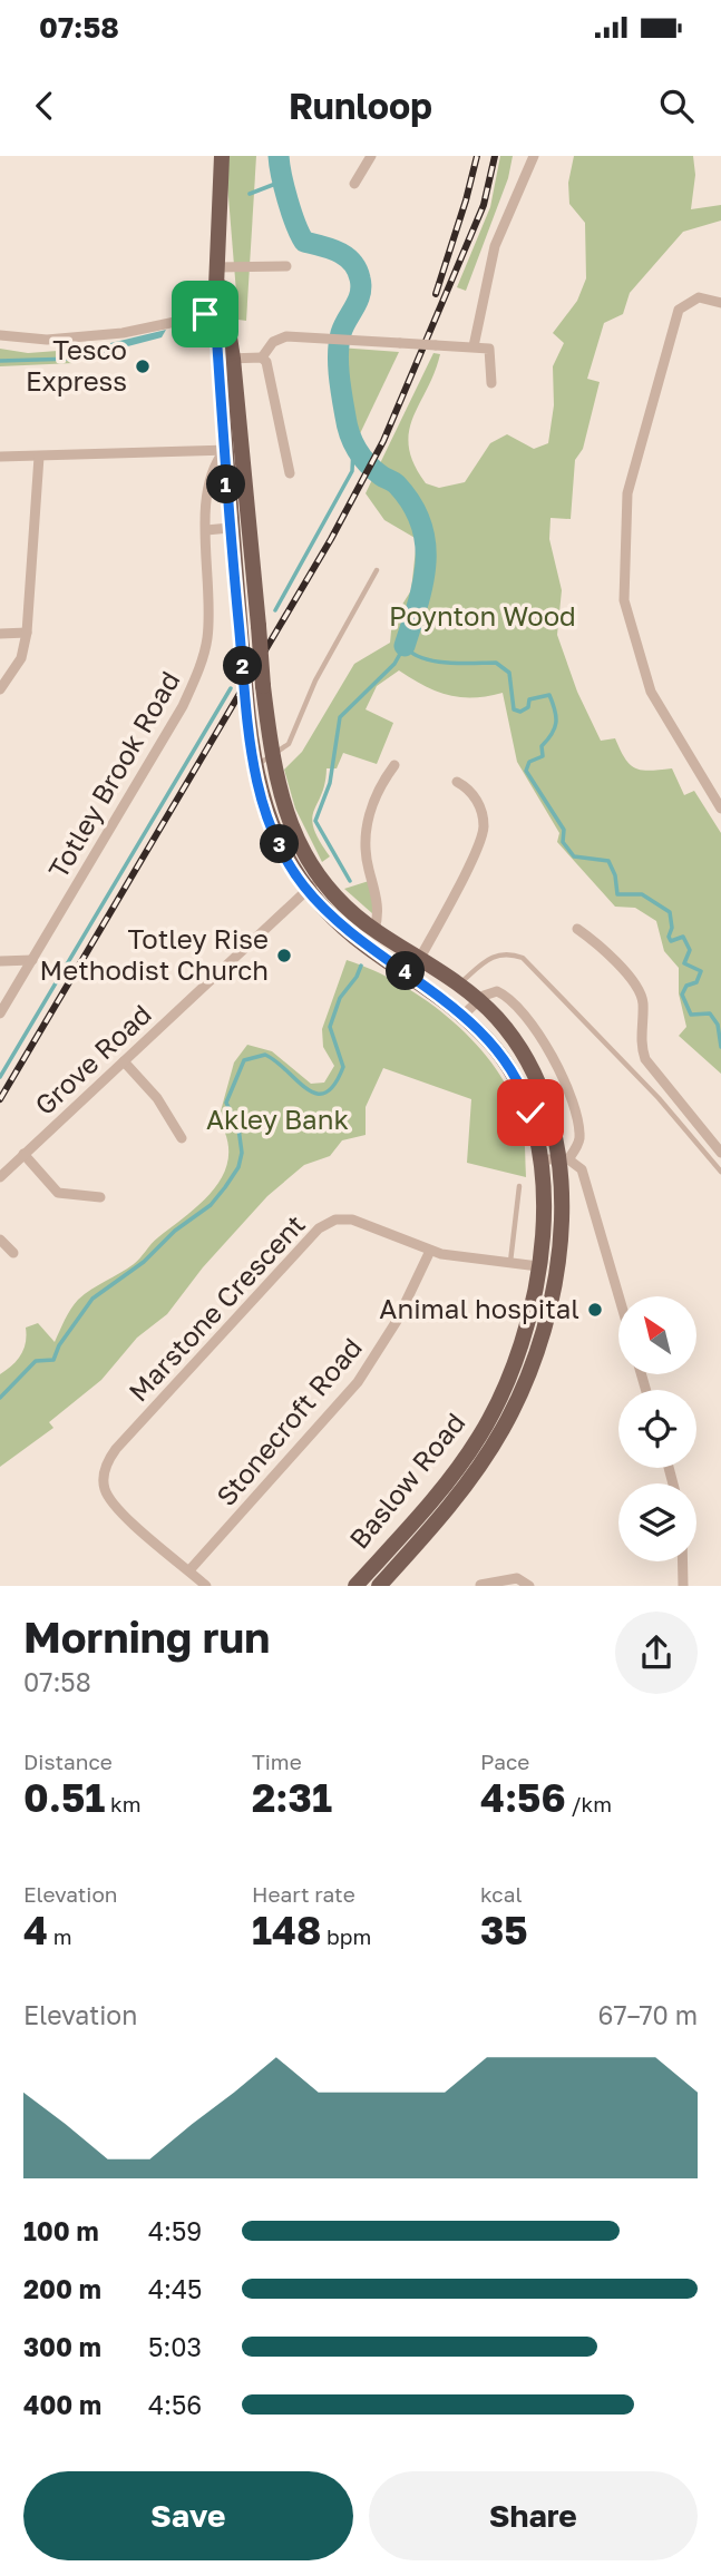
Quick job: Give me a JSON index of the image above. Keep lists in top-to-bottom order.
{
  "streets": {
    "main road": ["Baslow Road"],
    "street": [
      "Totley Brook Road",
      "Grove Road",
      "Marstone Crescent",
      "Stonecroft Road"
    ]
  },
  "crossings": [
    ["Totley Brook Road", "Baslow Road"],
    ["Grove Road", "Baslow Road"],
    ["Marstone Crescent", "Stonecroft Road"],
    ["Marstone Crescent", "Baslow Road"]
  ],
  "parks": ["Poynton Wood", "Akley Bank"],
  "places": ["Tesco Express", "Totley Rise Methodist Church", "Animal hospital"],
  "north": "top left",
  "page": {
    "status": "07:58",
    "header": "Runloop",
    "pins": [
      "1",
      "2",
      "3",
      "4"
    ],
    "heading": ["Morning run", "07:58"],
    "stats": [
      ["Distance", "0.51 km"],
      ["Time", "2:31"],
      ["Pace", "4:56 /km"],
      ["Elevation", "4 m"],
      ["Heart rate", "148 bpm"],
      ["kcal", "35"]
    ],
    "chart": ["Elevation", "67–70 m"],
    "list": [
      {
        "name": "100 m",
        "note": "4:59"
      },
      {
        "name": "200 m",
        "note": "4:45"
      },
      {
        "name": "300 m",
        "note": "5:03"
      },
      {
        "name": "400 m",
        "note": "4:56"
      }
    ],
    "buttons": ["Save", "Share"]
  }
}
